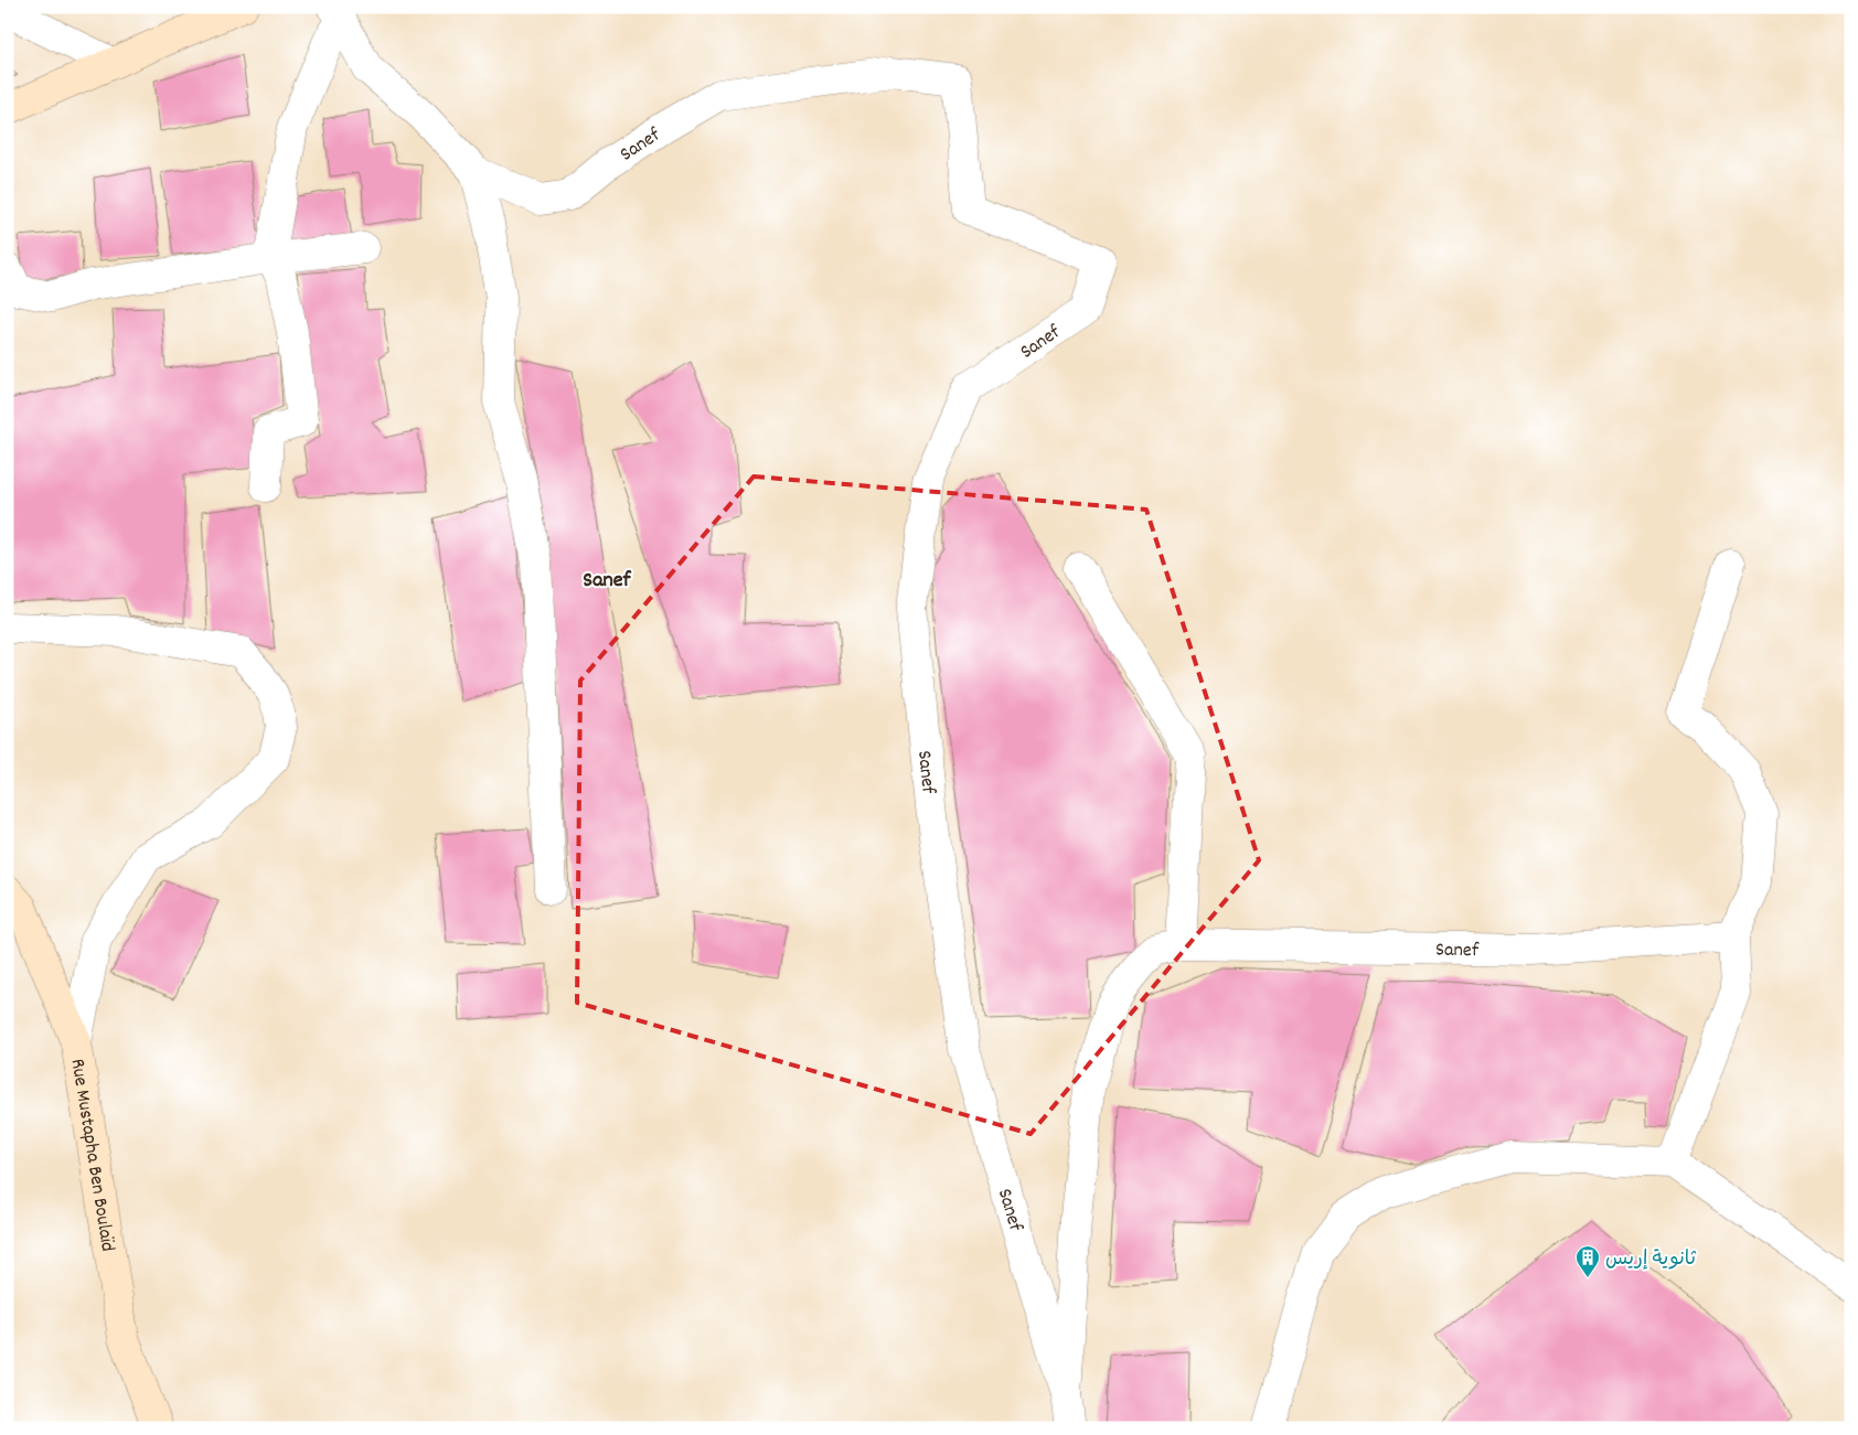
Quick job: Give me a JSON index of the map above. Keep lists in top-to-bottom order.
{
  "streets": {
    "street": ["Sanef", "Rue Mustapha Ben Boulaïd"]
  },
  "districts": ["Sanef"],
  "places": {
    "building": ["ثانوية إريس"]
  }
}
